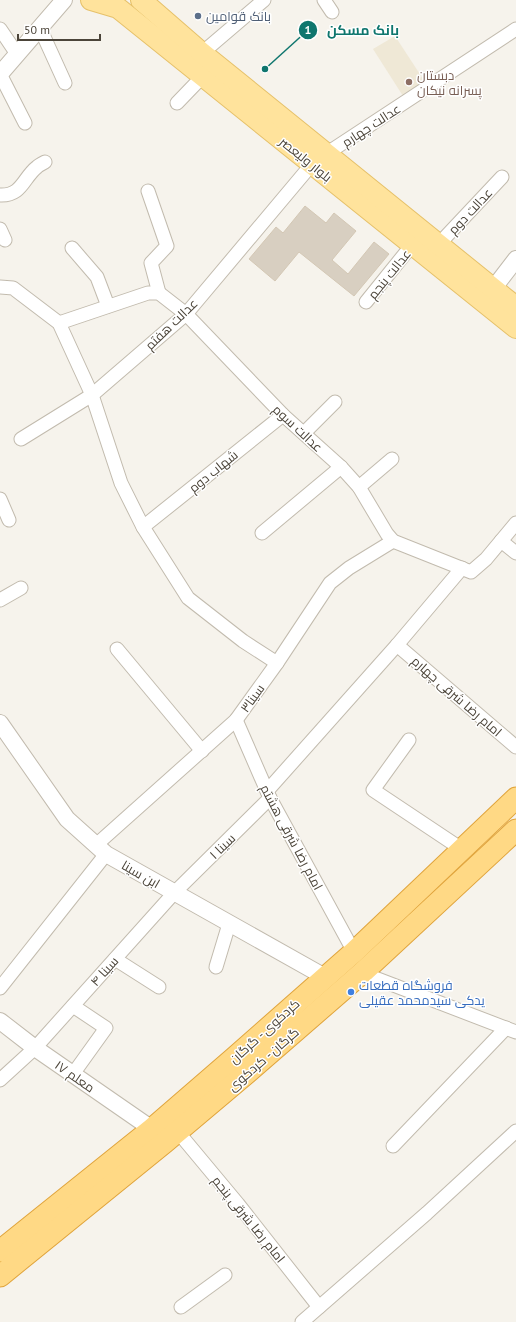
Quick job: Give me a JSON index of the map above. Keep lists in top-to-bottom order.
{
  "streets": {
    "highway": ["کردکوی - گرگان", "گرگان - کردکوی"],
    "main road": ["بلوار ولیعصر"],
    "street": [
      "عدالت چهارم",
      "عدالت دوم",
      "عدالت پنجم",
      "عدالت هفتم",
      "عدالت سوم",
      "شهاب دوم",
      "امام رضا شرقی چهارم",
      "سینا۳",
      "امام رضا شرقی هشتم",
      "سینا ۱",
      "ابن سینا",
      "سینا ۴",
      "معلم ۱۷",
      "امام رضا شرقی پنجم"
    ]
  },
  "crossings": [
    ["عدالت چهارم", "بلوار ولیعصر"],
    ["عدالت چهارم", "عدالت هفتم"],
    ["بلوار ولیعصر", "عدالت دوم"],
    ["بلوار ولیعصر", "عدالت پنجم"],
    ["بلوار ولیعصر", "عدالت هفتم"],
    ["عدالت هفتم", "عدالت سوم"],
    ["عدالت سوم", "شهاب دوم"],
    ["عدالت سوم", "سینا۳"],
    ["امام رضا شرقی چهارم", "سینا ۱"],
    ["سینا۳", "امام رضا شرقی هشتم"],
    ["سینا۳", "ابن سینا"],
    ["امام رضا شرقی هشتم", "سینا ۱"],
    ["امام رضا شرقی هشتم", "کردکوی - گرگان"],
    ["سینا ۱", "ابن سینا"],
    ["سینا ۱", "سینا ۴"],
    ["ابن سینا", "سینا ۴"],
    ["ابن سینا", "کردکوی - گرگان"],
    ["سینا ۴", "معلم ۱۷"],
    ["کردکوی - گرگان", "معلم ۱۷"],
    ["گرگان - کردکوی", "امام رضا شرقی پنجم"]
  ],
  "places": [
    "بانک قوامین",
    "بانک مسکن",
    "دبستان پسرانه نیکان",
    "فروشگاه قطعات یدکی سیدمحمد عقیلی"
  ],
  "scale_bar": "50 m"
}
